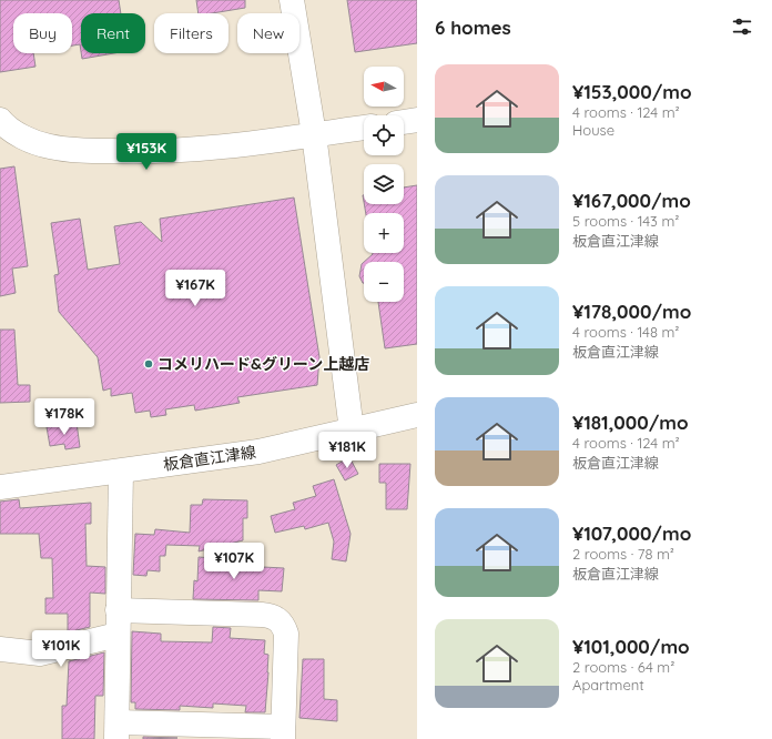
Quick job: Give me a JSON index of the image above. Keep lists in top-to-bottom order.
{
  "streets": {
    "street": ["板倉直江津線"]
  },
  "places": ["コメリハード&グリーン上越店"],
  "north": "left",
  "page": {
    "heading": "6 homes",
    "chip": [
      "Buy",
      "Rent",
      "Filters",
      "New"
    ],
    "list": [
      {
        "name": "¥153,000/mo",
        "note": "4 rooms · 124 m² · House"
      },
      {
        "name": "¥167,000/mo",
        "note": "5 rooms · 143 m² · 板倉直江津線"
      },
      {
        "name": "¥178,000/mo",
        "note": "4 rooms · 148 m² · 板倉直江津線"
      },
      {
        "name": "¥181,000/mo",
        "note": "4 rooms · 124 m² · 板倉直江津線"
      },
      {
        "name": "¥107,000/mo",
        "note": "2 rooms · 78 m² · 板倉直江津線"
      },
      {
        "name": "¥101,000/mo",
        "note": "2 rooms · 64 m² · Apartment"
      }
    ],
    "map_buttons": ["+", "−"],
    "price": [
      "¥153K",
      "¥167K",
      "¥178K",
      "¥181K",
      "¥107K",
      "¥101K"
    ]
  }
}
